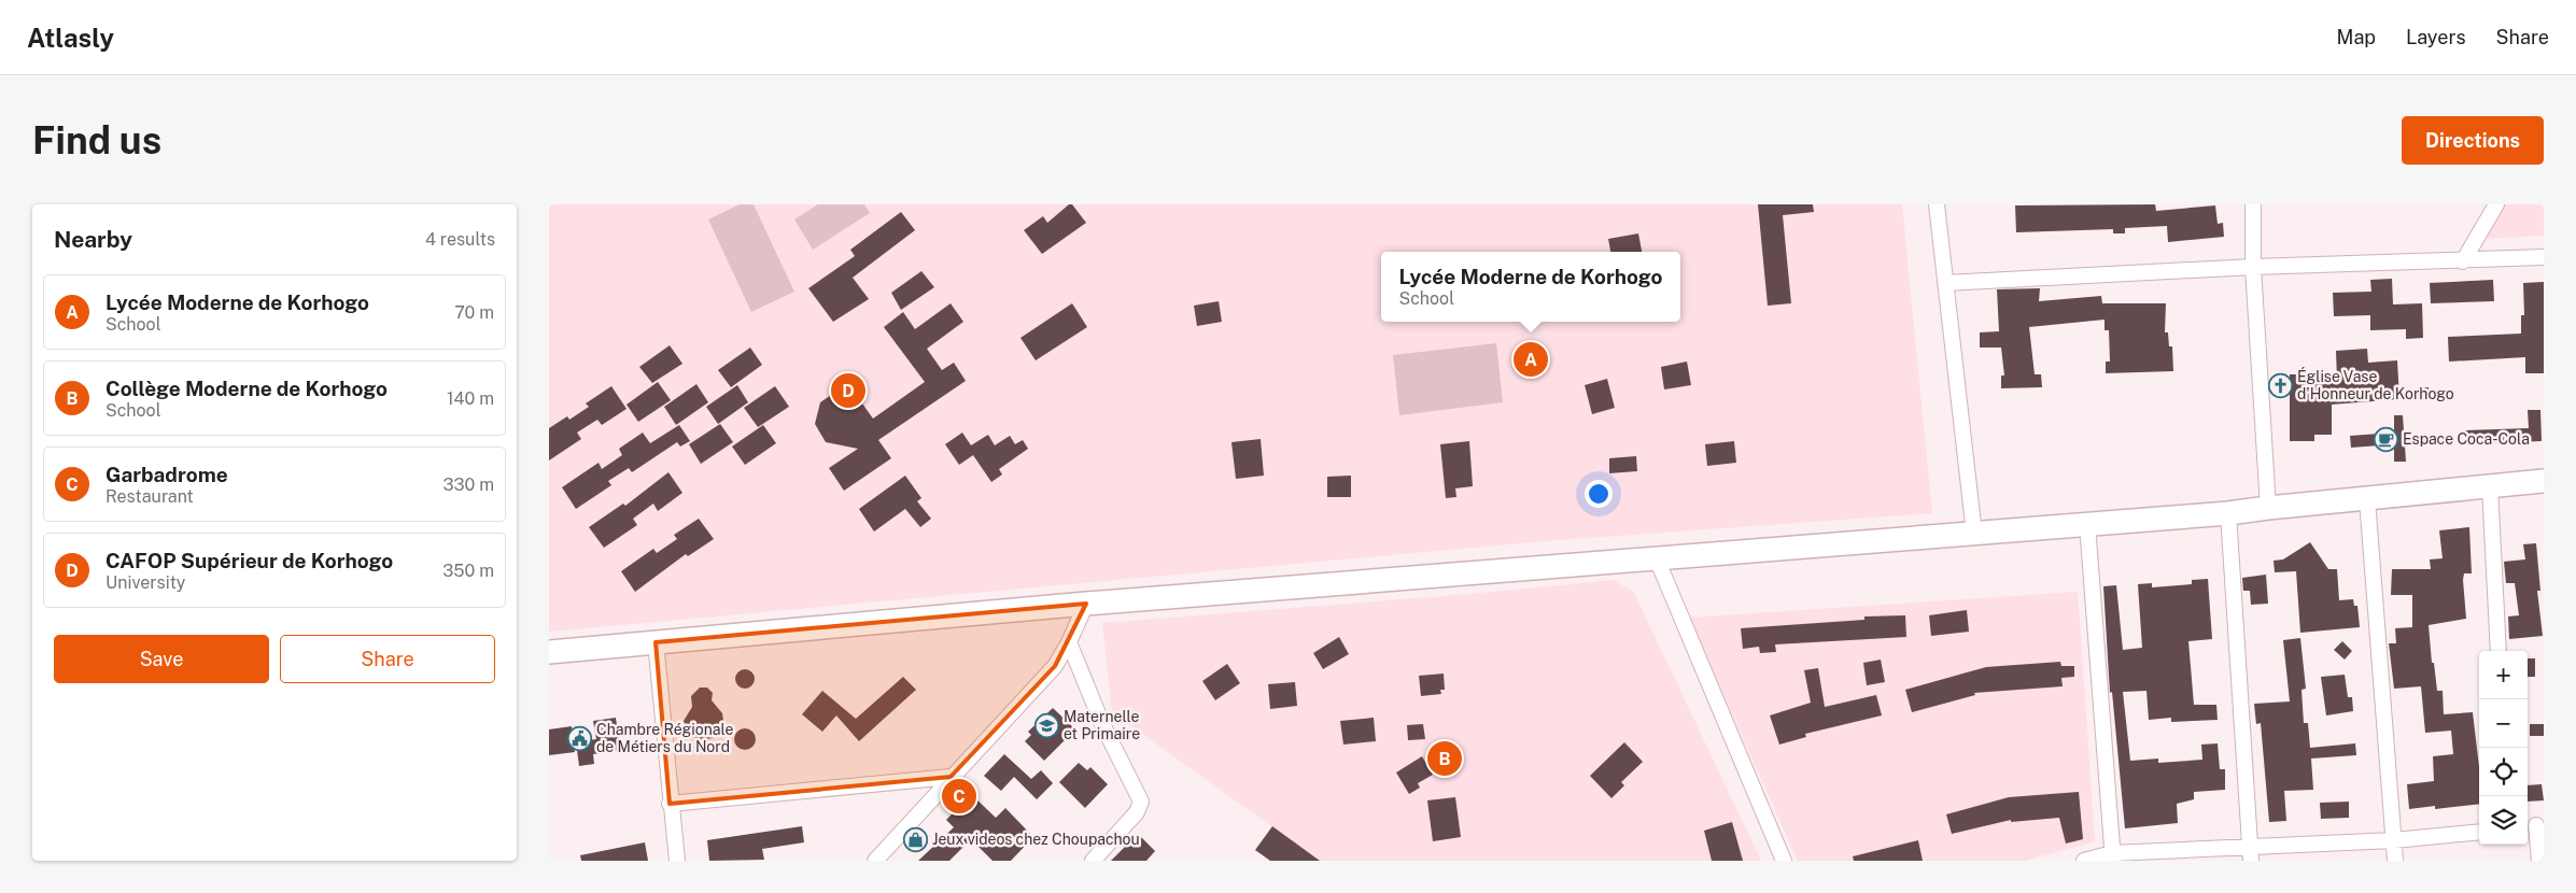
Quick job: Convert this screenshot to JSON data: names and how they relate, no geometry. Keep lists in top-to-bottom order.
{
  "places": {
    "church": ["Église Vase d'Honneur de Korhogo"],
    "cafe": ["Espace Coca-Cola"],
    "school or university": ["Maternelle et Primaire"],
    "public building": ["Chambre Régionale de Métiers du Nord"],
    "shop": ["Jeux videos chez Choupachou"]
  },
  "page": {
    "header": "Atlasly",
    "nav": ["Map", "Layers", "Share"],
    "buttons": [
      "Directions",
      ["Save", "Share"]
    ],
    "title": "Find us",
    "heading": ["Nearby", "4 results"],
    "popup": ["Lycée Moderne de Korhogo", "School"],
    "list": [
      {
        "mark": "A",
        "name": "Lycée Moderne de Korhogo",
        "note": "School",
        "value": "70 m"
      },
      {
        "mark": "B",
        "name": "Collège Moderne de Korhogo",
        "note": "School",
        "value": "140 m"
      },
      {
        "mark": "C",
        "name": "Garbadrome",
        "note": "Restaurant",
        "value": "330 m"
      },
      {
        "mark": "D",
        "name": "CAFOP Supérieur de Korhogo",
        "note": "University",
        "value": "350 m"
      }
    ],
    "pins": [
      "A",
      "D",
      "B",
      "C"
    ],
    "map_buttons": ["+", "−"]
  }
}
